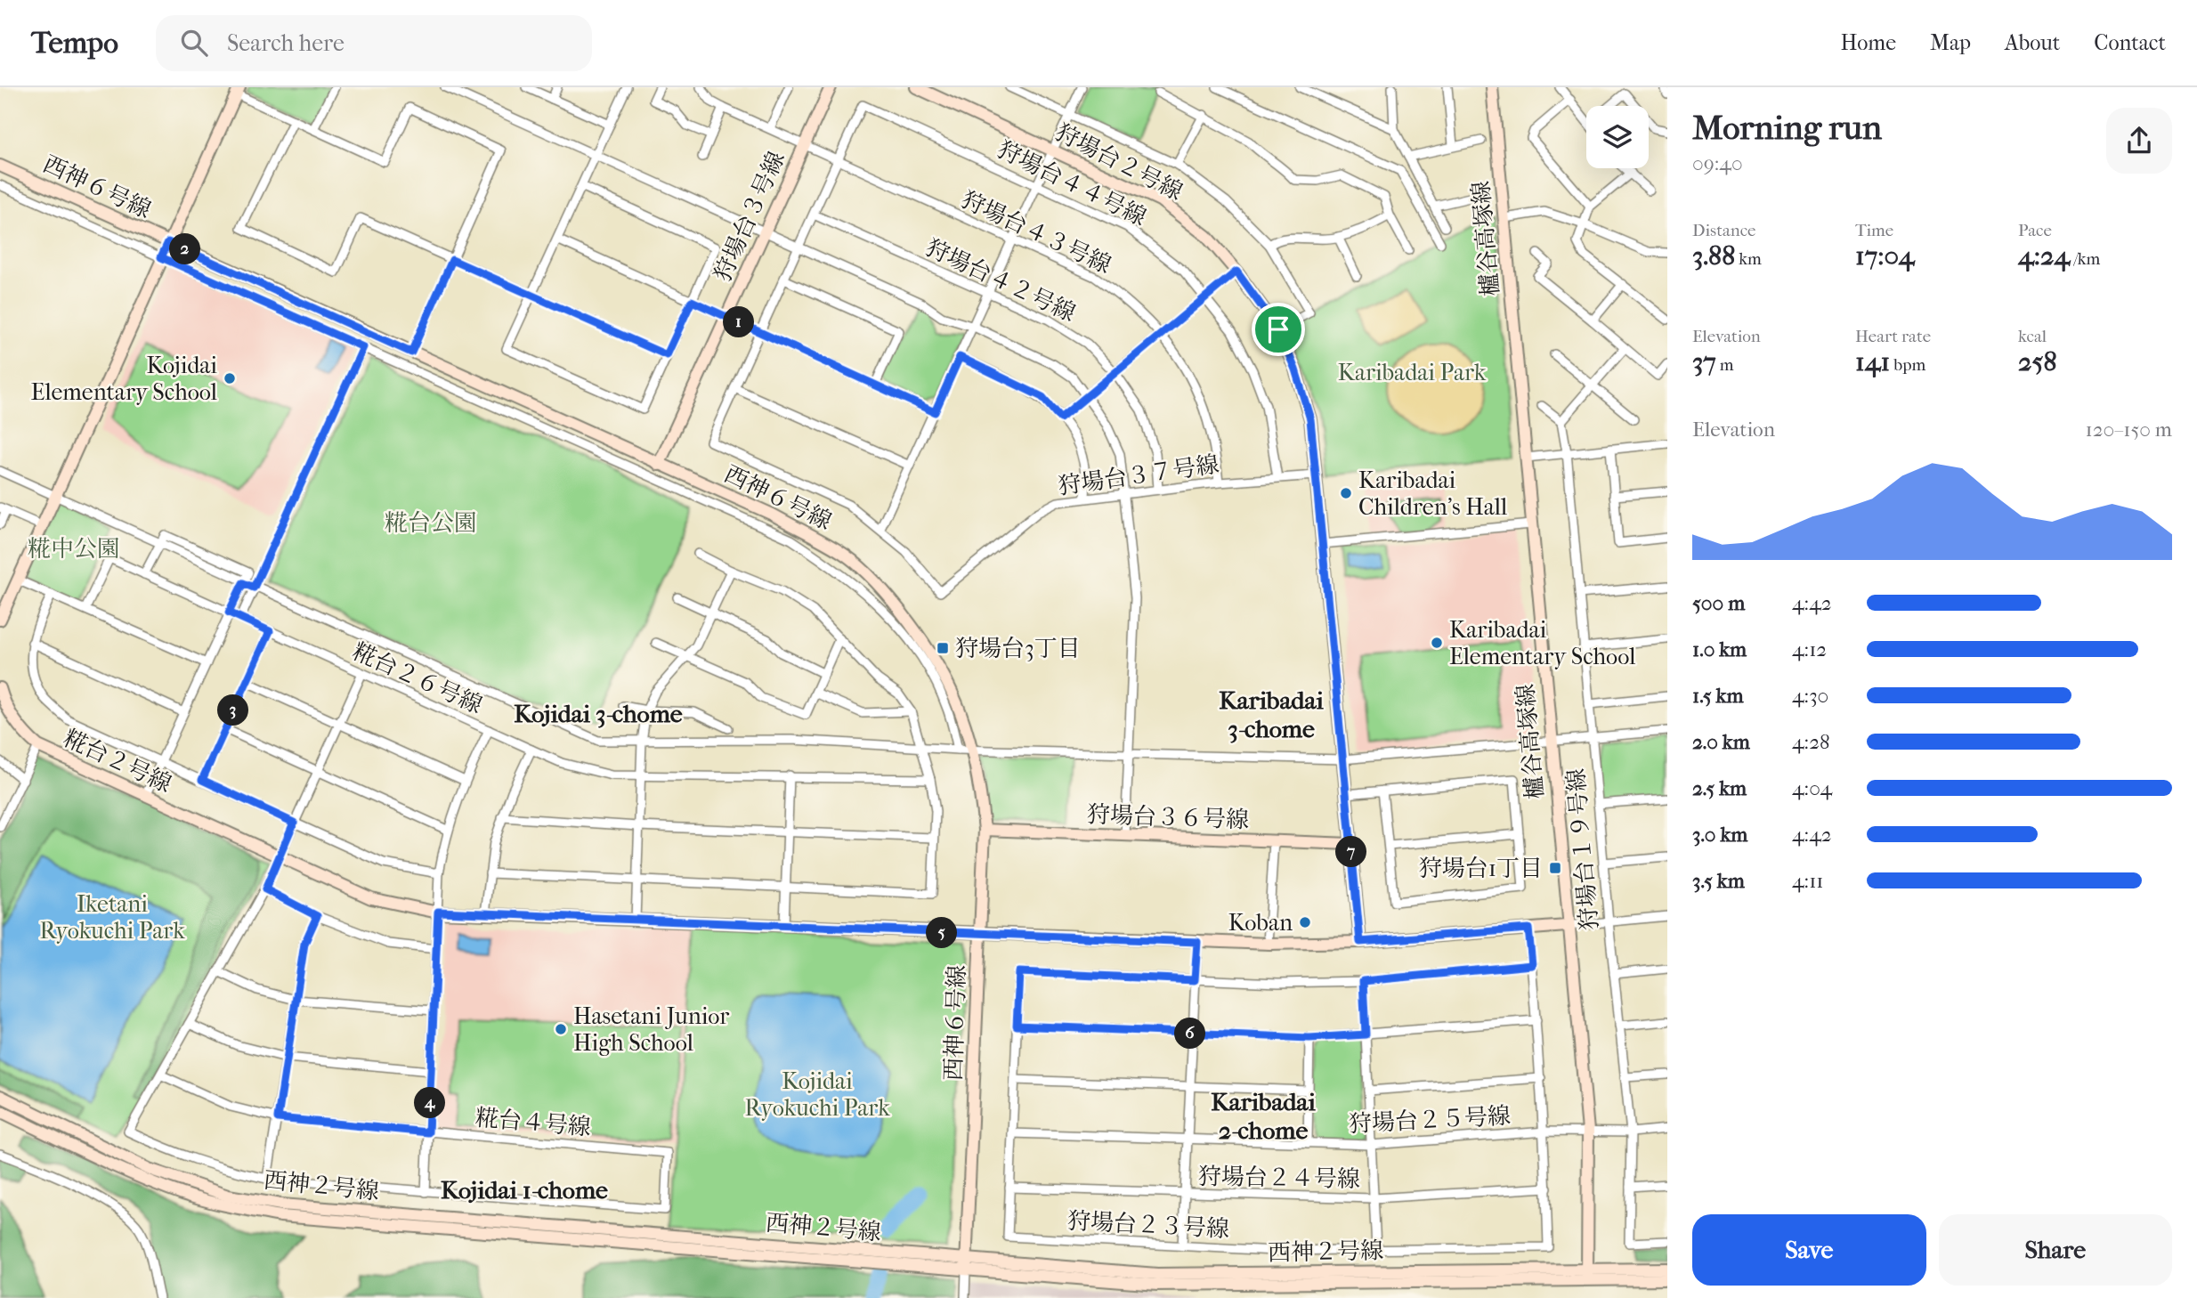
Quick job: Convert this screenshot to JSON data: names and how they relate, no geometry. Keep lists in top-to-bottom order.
{
  "streets": {
    "street": [
      "狩場台２号線",
      "狩場台４４号線",
      "西神６号線",
      "狩場台３号線",
      "狩場台４３号線",
      "櫨谷高塚線",
      "狩場台４２号線",
      "狩場台３７号線",
      "糀台２６号線",
      "糀台２号線",
      "狩場台３６号線",
      "狩場台１９号線",
      "狩場台２５号線",
      "糀台４号線",
      "狩場台２４号線",
      "西神２号線",
      "狩場台２３号線"
    ]
  },
  "crossings": [
    ["狩場台２号線", "狩場台３７号線"],
    ["狩場台２号線", "糀台２号線"],
    ["狩場台２号線", "狩場台３６号線"],
    ["狩場台４４号線", "狩場台４３号線"],
    ["狩場台４４号線", "狩場台３７号線"],
    ["西神６号線", "狩場台３号線"],
    ["西神６号線", "糀台２号線"],
    ["西神６号線", "狩場台３６号線"],
    ["西神６号線", "西神２号線"],
    ["狩場台３号線", "狩場台４３号線"],
    ["狩場台４３号線", "狩場台３７号線"],
    ["櫨谷高塚線", "糀台２号線"],
    ["櫨谷高塚線", "狩場台２５号線"],
    ["櫨谷高塚線", "西神２号線"],
    ["狩場台４２号線", "狩場台３７号線"],
    ["狩場台１９号線", "狩場台２５号線"],
    ["狩場台２４号線", "狩場台２３号線"]
  ],
  "districts": [
    "Karibadai 3-chome",
    "Kojidai 3-chome",
    "Karibadai 2-chome",
    "Kojidai 1-chome"
  ],
  "parks": [
    "Karibadai Park",
    "糀台公園",
    "糀中公園",
    "Iketani Ryokuchi Park",
    "Kojidai Ryokuchi Park"
  ],
  "places": {
    "other": [
      "Kojidai Elementary School",
      "Karibadai Children's Hall",
      "Karibadai Elementary School",
      "Koban",
      "Hasetani Junior High School"
    ],
    "transit": ["狩場台3丁目", "狩場台1丁目"]
  },
  "page": {
    "header": "Tempo",
    "search": "Search here",
    "nav": [
      "Home",
      "Map",
      "About",
      "Contact"
    ],
    "heading": ["Morning run", "09:40"],
    "stats": [
      ["Distance", "3.88 km"],
      ["Time", "17:04"],
      ["Pace", "4:24 /km"],
      ["Elevation", "37 m"],
      ["Heart rate", "141 bpm"],
      ["kcal", "258"]
    ],
    "pins": [
      "2",
      "1",
      "3",
      "7",
      "5",
      "6",
      "4"
    ],
    "chart": ["Elevation", "120–150 m"],
    "list": [
      {
        "name": "500 m",
        "note": "4:42"
      },
      {
        "name": "1.0 km",
        "note": "4:12"
      },
      {
        "name": "1.5 km",
        "note": "4:30"
      },
      {
        "name": "2.0 km",
        "note": "4:28"
      },
      {
        "name": "2.5 km",
        "note": "4:04"
      },
      {
        "name": "3.0 km",
        "note": "4:42"
      },
      {
        "name": "3.5 km",
        "note": "4:11"
      }
    ],
    "buttons": ["Save", "Share"]
  }
}
